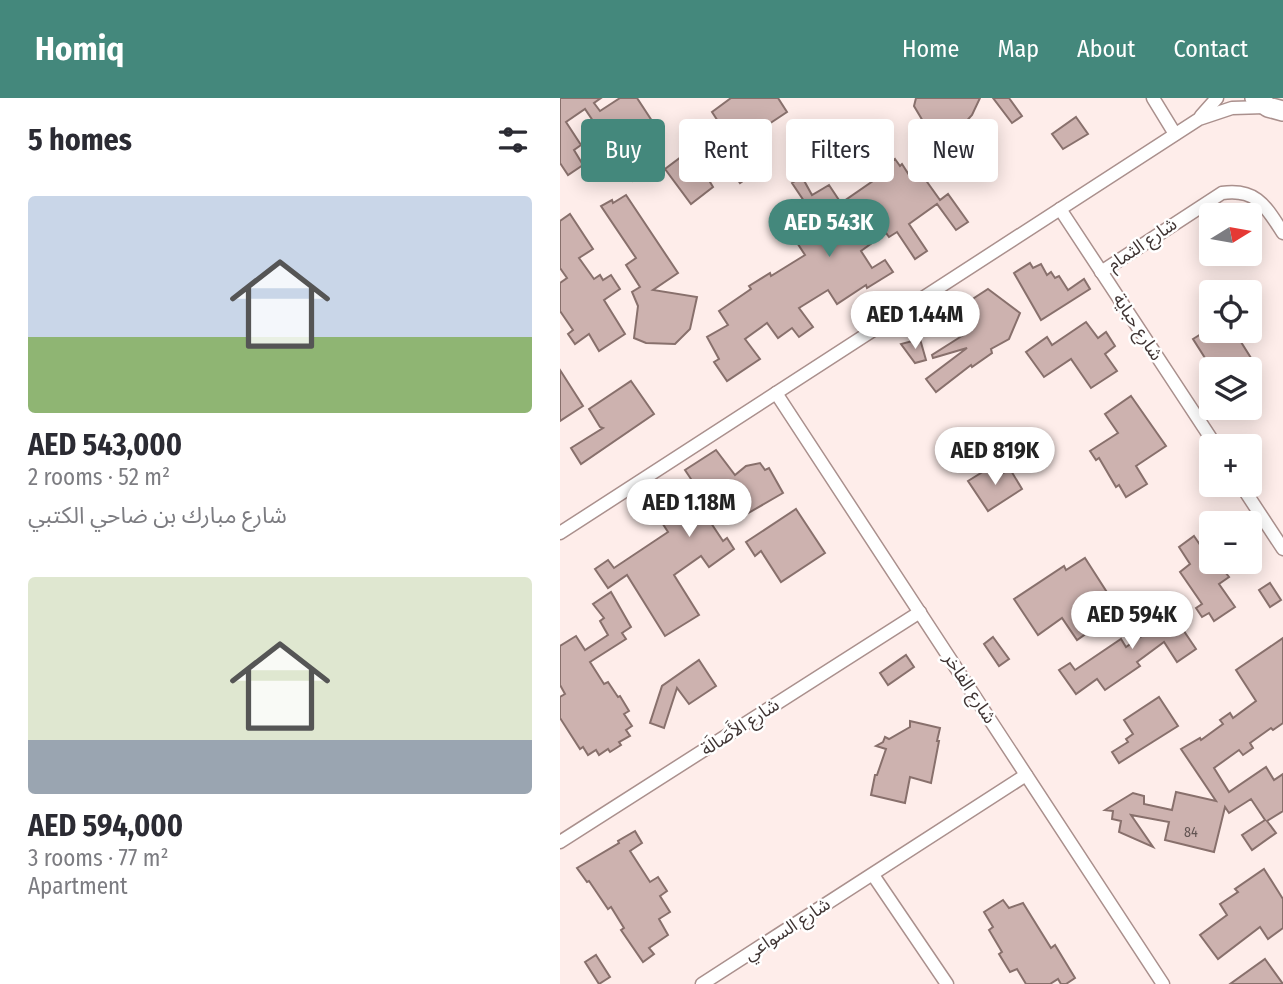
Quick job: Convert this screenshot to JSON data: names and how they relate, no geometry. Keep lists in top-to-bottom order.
{
  "streets": {
    "street": [
      "شارع الثمام",
      "شارع حباية",
      "شارع الفاخر",
      "شارع الأَصَالَة",
      "شارع السواعي"
    ]
  },
  "crossings": [
    ["شارع الثمام", "شارع حباية"],
    ["شارع الفاخر", "شارع الأَصَالَة"],
    ["شارع الفاخر", "شارع السواعي"]
  ],
  "house_numbers": ["84"],
  "north": "right",
  "page": {
    "header": "Homiq",
    "nav": [
      "Home",
      "Map",
      "About",
      "Contact"
    ],
    "heading": "5 homes",
    "chip": [
      "Buy",
      "Rent",
      "Filters",
      "New"
    ],
    "list": [
      {
        "name": "AED 543,000",
        "note": "2 rooms · 52 m² · شارع مبارك بن ضاحي الكتبي"
      },
      {
        "name": "AED 594,000",
        "note": "3 rooms · 77 m² · Apartment"
      }
    ],
    "price": [
      "AED 543K",
      "AED 1.44M",
      "AED 819K",
      "AED 1.18M",
      "AED 594K"
    ],
    "map_buttons": ["+", "−"]
  }
}
